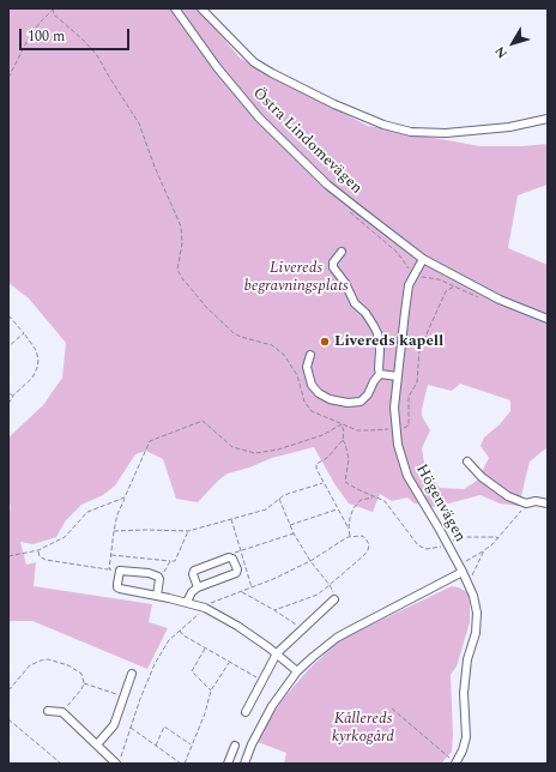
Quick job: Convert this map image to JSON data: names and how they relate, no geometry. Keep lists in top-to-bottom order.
{
  "streets": {
    "street": ["Östra Lindomevägen", "Högenvägen"]
  },
  "crossings": [
    ["Östra Lindomevägen", "Högenvägen"]
  ],
  "parks": ["Livereds begravningsplats", "Kållereds kyrkogård"],
  "places": ["Livereds kapell"],
  "scale_bar": "100 m",
  "north": "bottom left"
}
